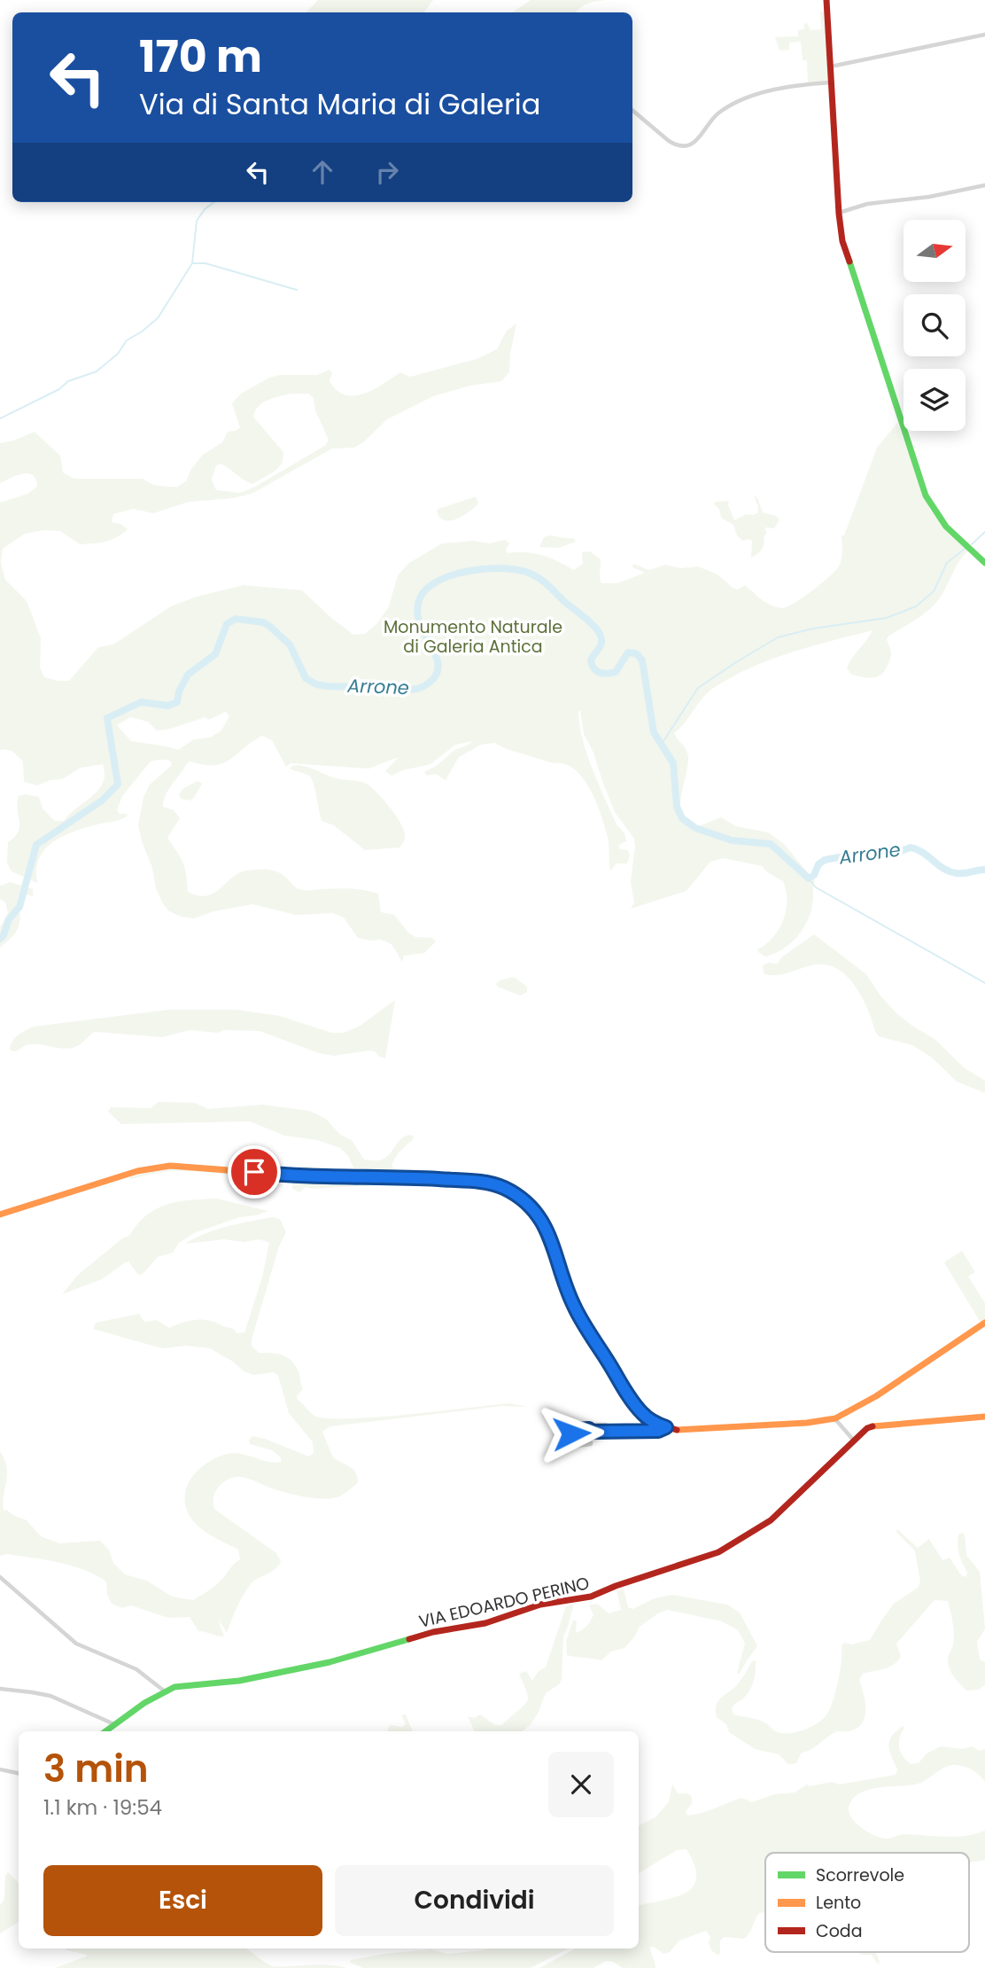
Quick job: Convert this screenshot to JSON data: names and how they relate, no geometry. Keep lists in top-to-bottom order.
{
  "streets": {
    "street": ["VIA EDOARDO PERINO"]
  },
  "water": ["Arrone"],
  "parks": ["Monumento Naturale di Galeria Antica"],
  "legend": ["Scorrevole", "Lento", "Coda"],
  "north": "right",
  "page": {
    "turn": ["170 m", "Via di Santa Maria di Galeria"],
    "heading": ["3 min", "1.1 km · 19:54"],
    "buttons": ["Esci", "Condividi"]
  }
}
